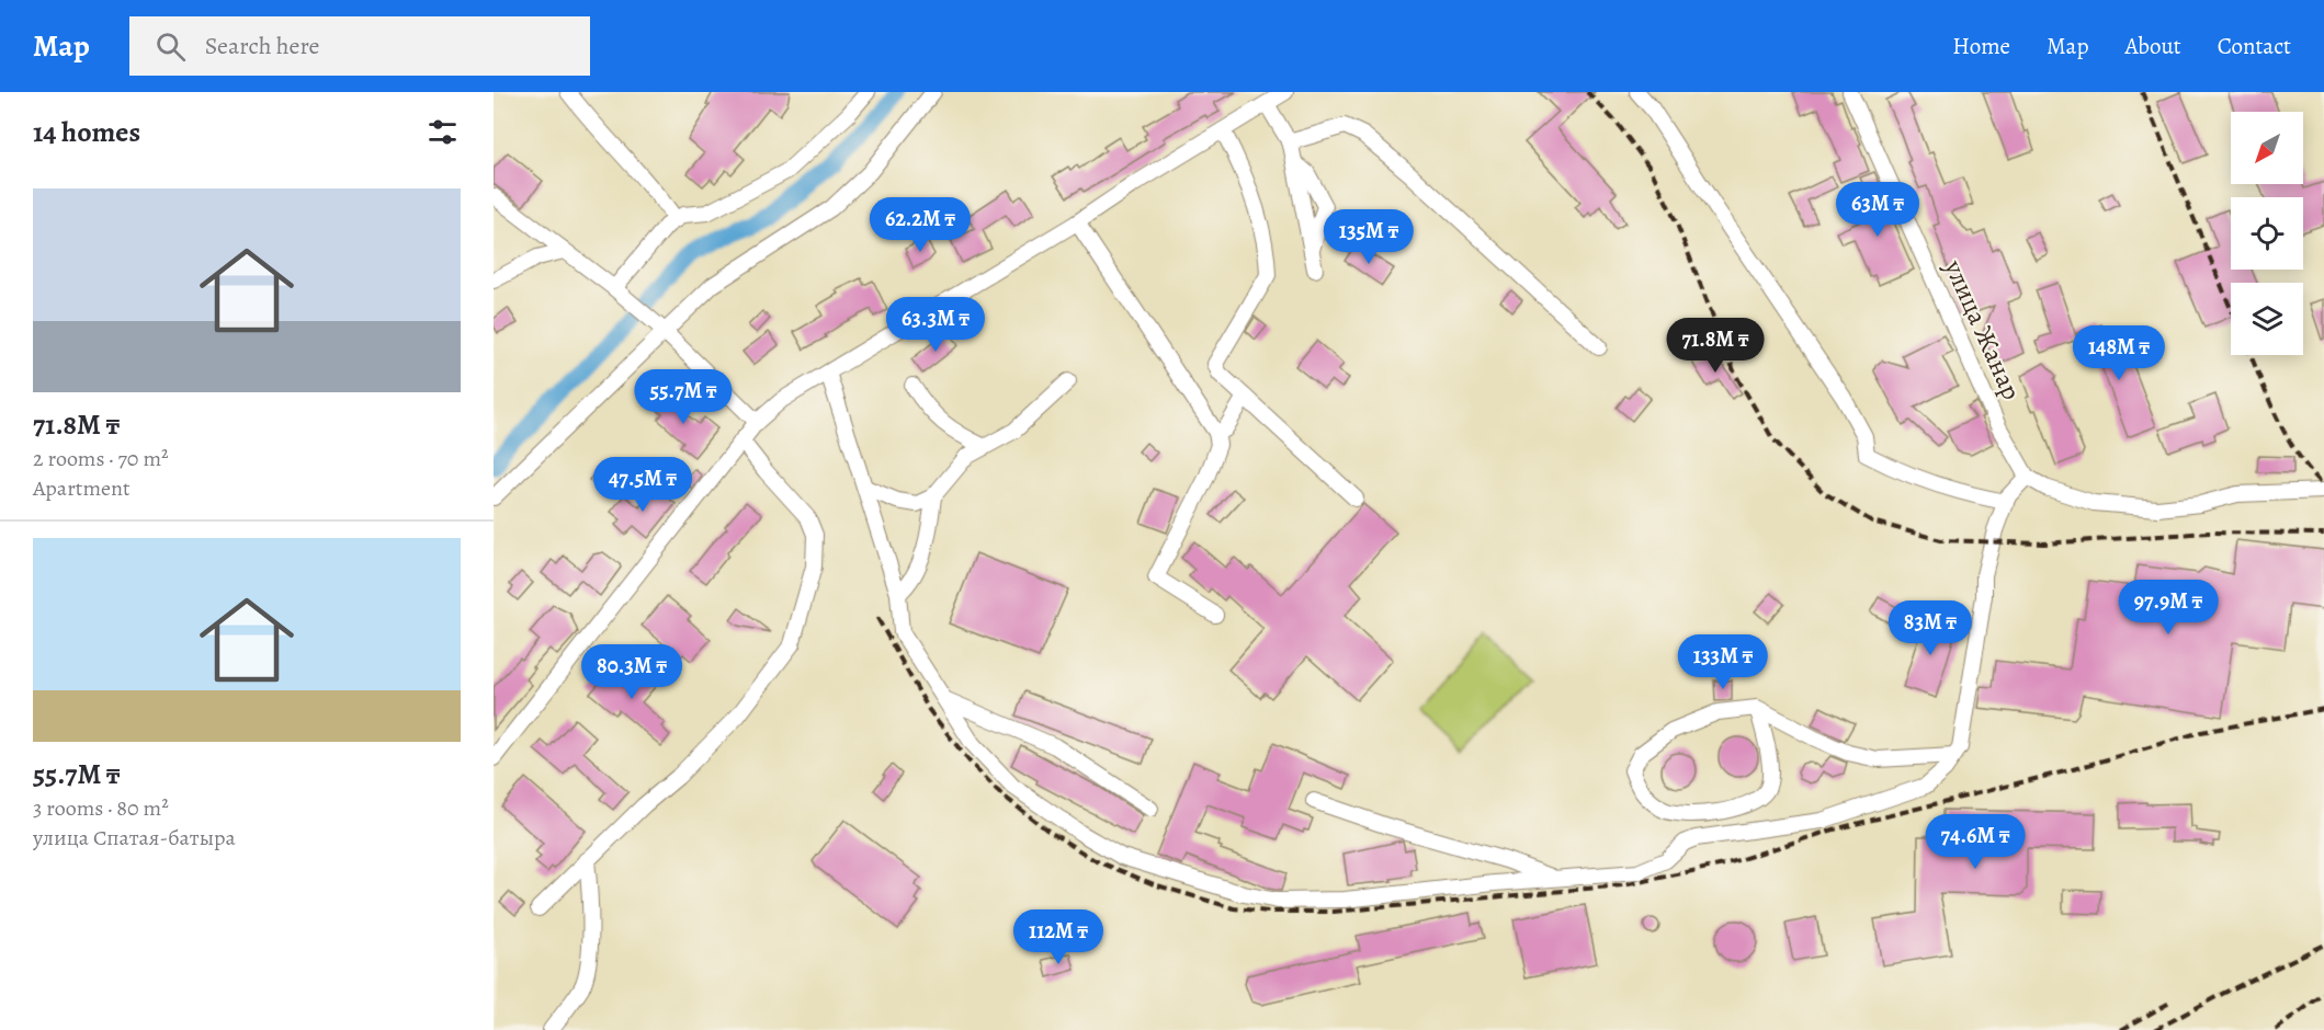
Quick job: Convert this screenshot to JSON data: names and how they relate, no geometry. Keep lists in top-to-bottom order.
{
  "streets": {
    "street": ["улица Жанар"]
  },
  "north": "bottom left",
  "page": {
    "header": "Map",
    "search": "Search here",
    "nav": [
      "Home",
      "Map",
      "About",
      "Contact"
    ],
    "heading": "14 homes",
    "list": [
      {
        "name": "71.8M ₸",
        "note": "2 rooms · 70 m² · Apartment"
      },
      {
        "name": "55.7M ₸",
        "note": "3 rooms · 80 m² · улица Спатая-батыра"
      }
    ],
    "price": [
      "63M ₸",
      "62.2M ₸",
      "135M ₸",
      "63.3M ₸",
      "71.8M ₸",
      "148M ₸",
      "55.7M ₸",
      "47.5M ₸",
      "97.9M ₸",
      "83M ₸",
      "133M ₸",
      "80.3M ₸",
      "74.6M ₸",
      "112M ₸"
    ]
  }
}
